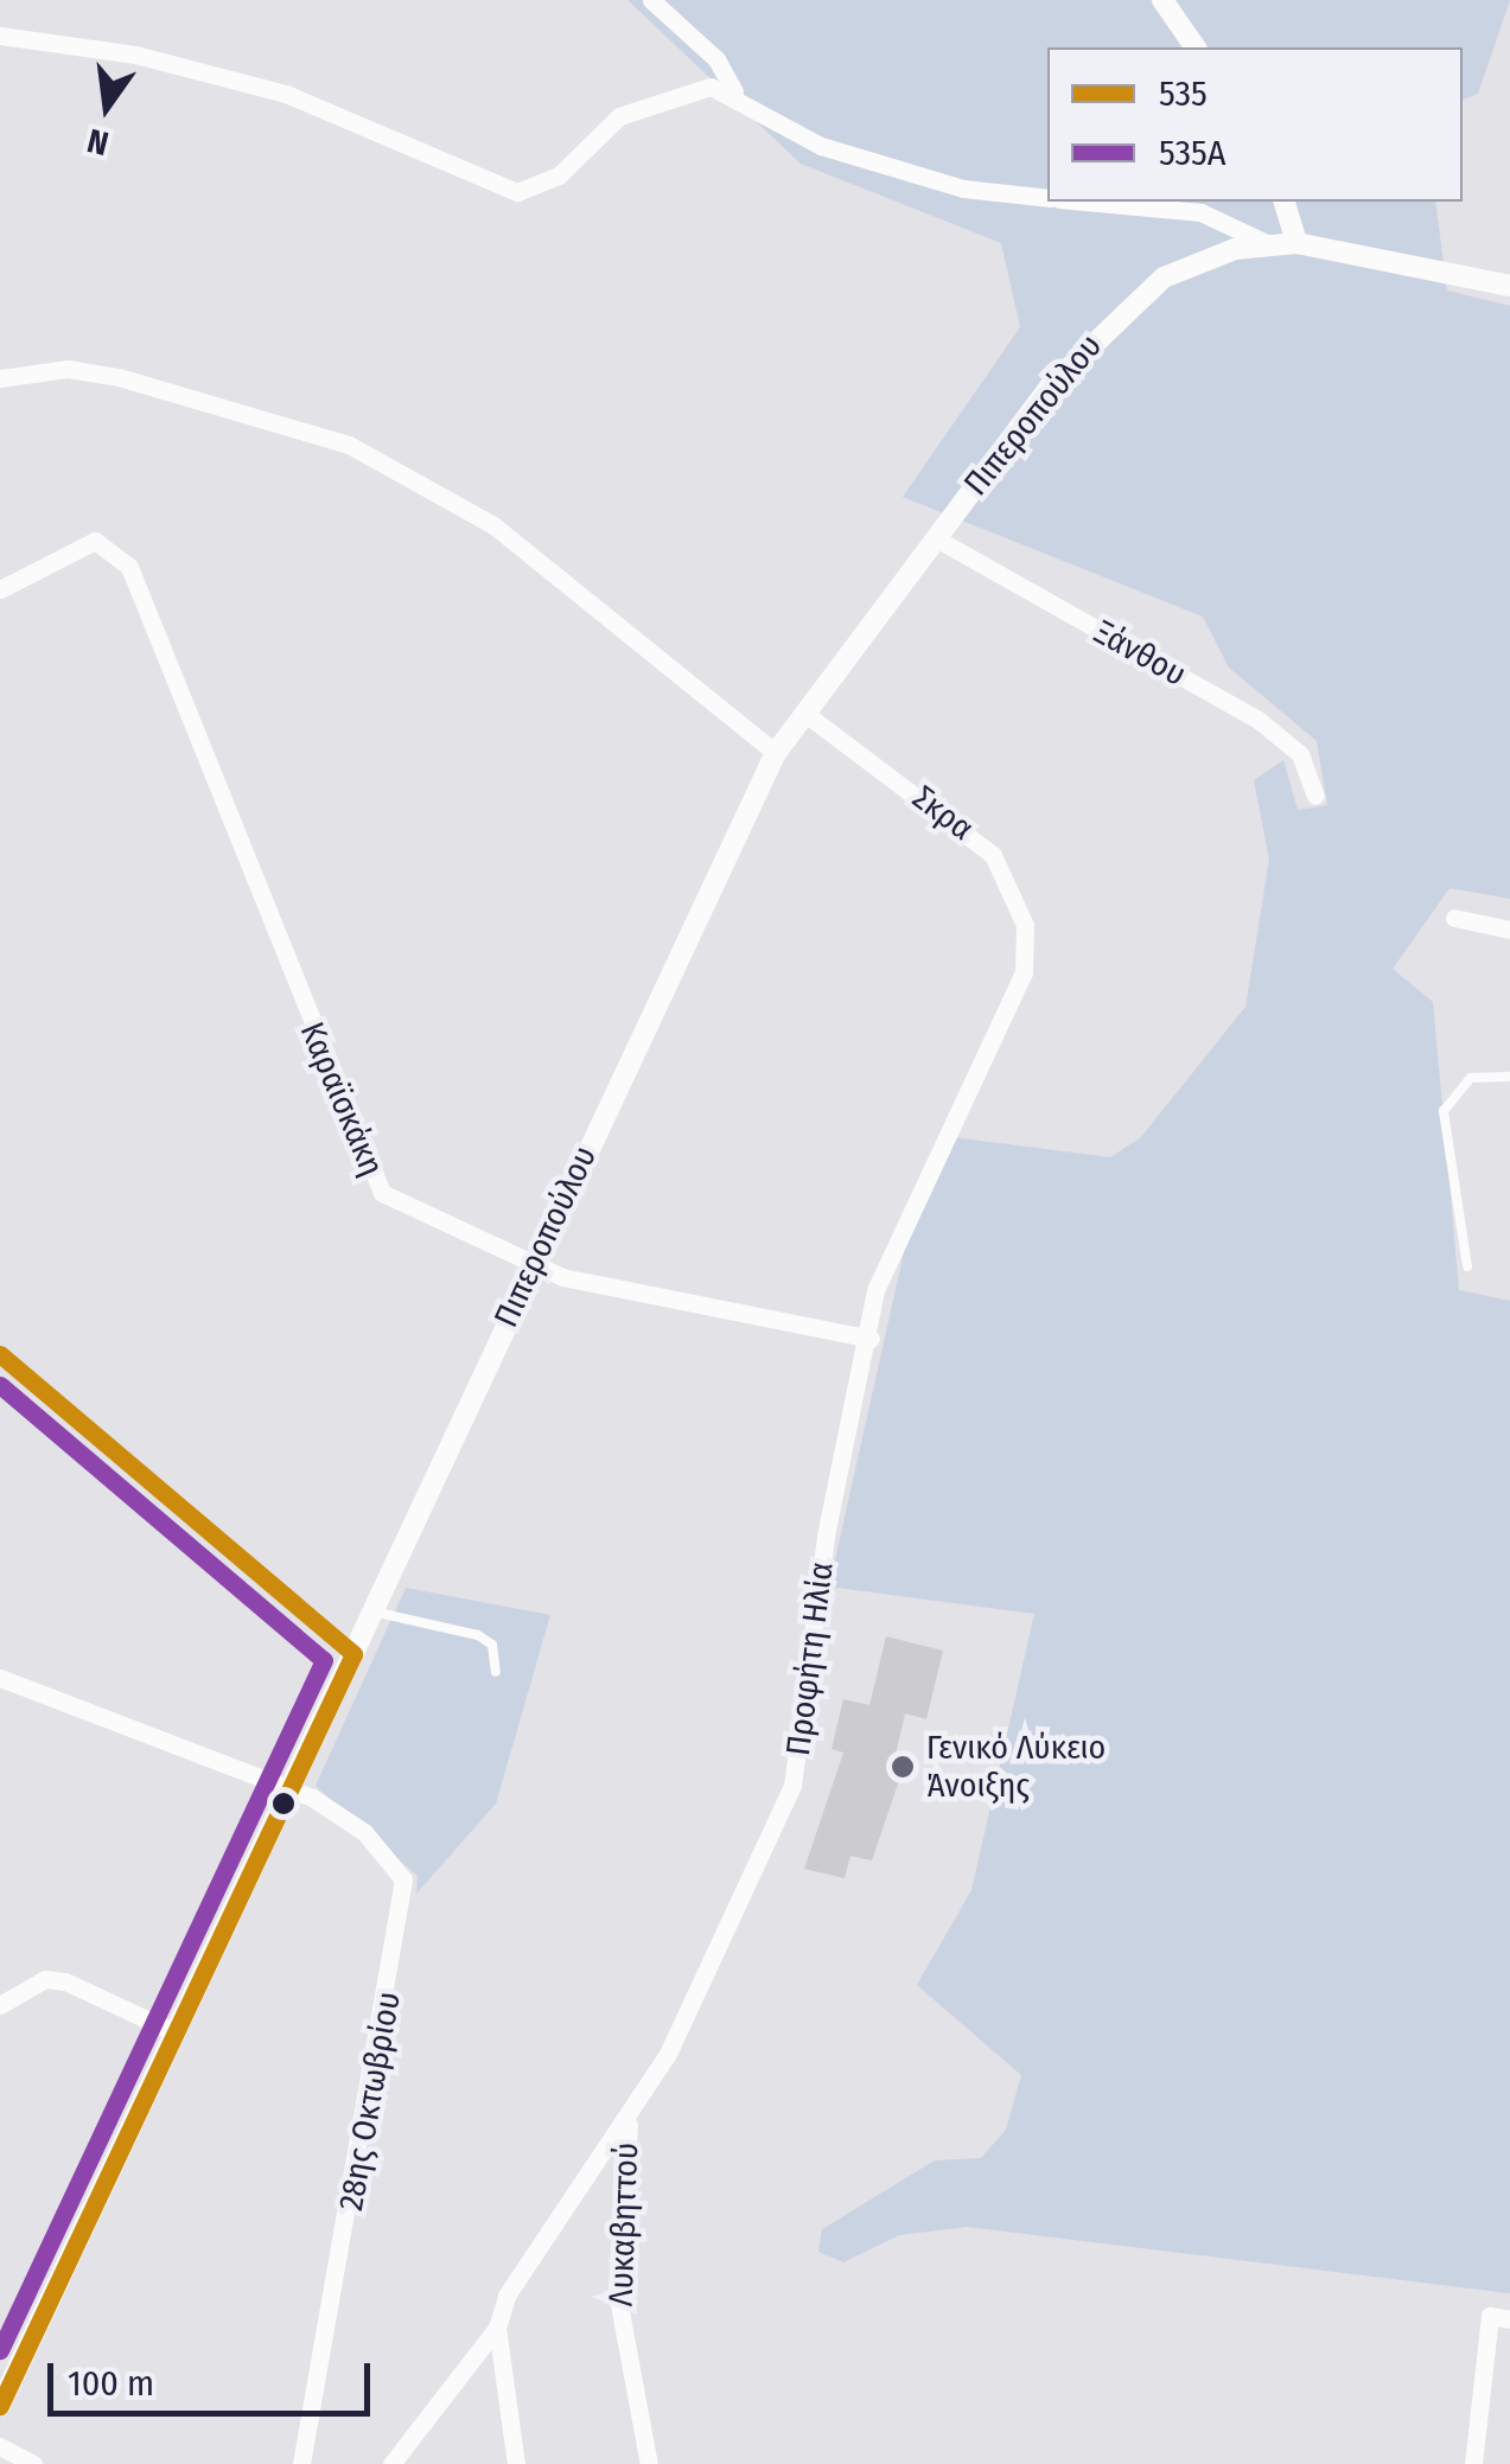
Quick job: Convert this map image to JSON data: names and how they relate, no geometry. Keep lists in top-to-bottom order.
{
  "streets": {
    "street": [
      "Πιπεροπούλου",
      "Ξάνθου",
      "Σκρα",
      "Καραϊσκάκη",
      "Προφήτη Ηλία",
      "28ης Οκτωβρίου",
      "Λυκαβηττού"
    ]
  },
  "crossings": [
    ["Πιπεροπούλου", "Ξάνθου"],
    ["Πιπεροπούλου", "Σκρα"],
    ["Πιπεροπούλου", "Καραϊσκάκη"],
    ["Πιπεροπούλου", "28ης Οκτωβρίου"],
    ["Σκρα", "Προφήτη Ηλία"],
    ["Καραϊσκάκη", "Προφήτη Ηλία"],
    ["Προφήτη Ηλία", "Λυκαβηττού"]
  ],
  "places": ["Γενικό Λύκειο Άνοιξης"],
  "lines": ["transit line 535", "transit line 535A"],
  "legend": ["535", "535A"],
  "scale_bar": "100 m",
  "north": "bottom"
}
